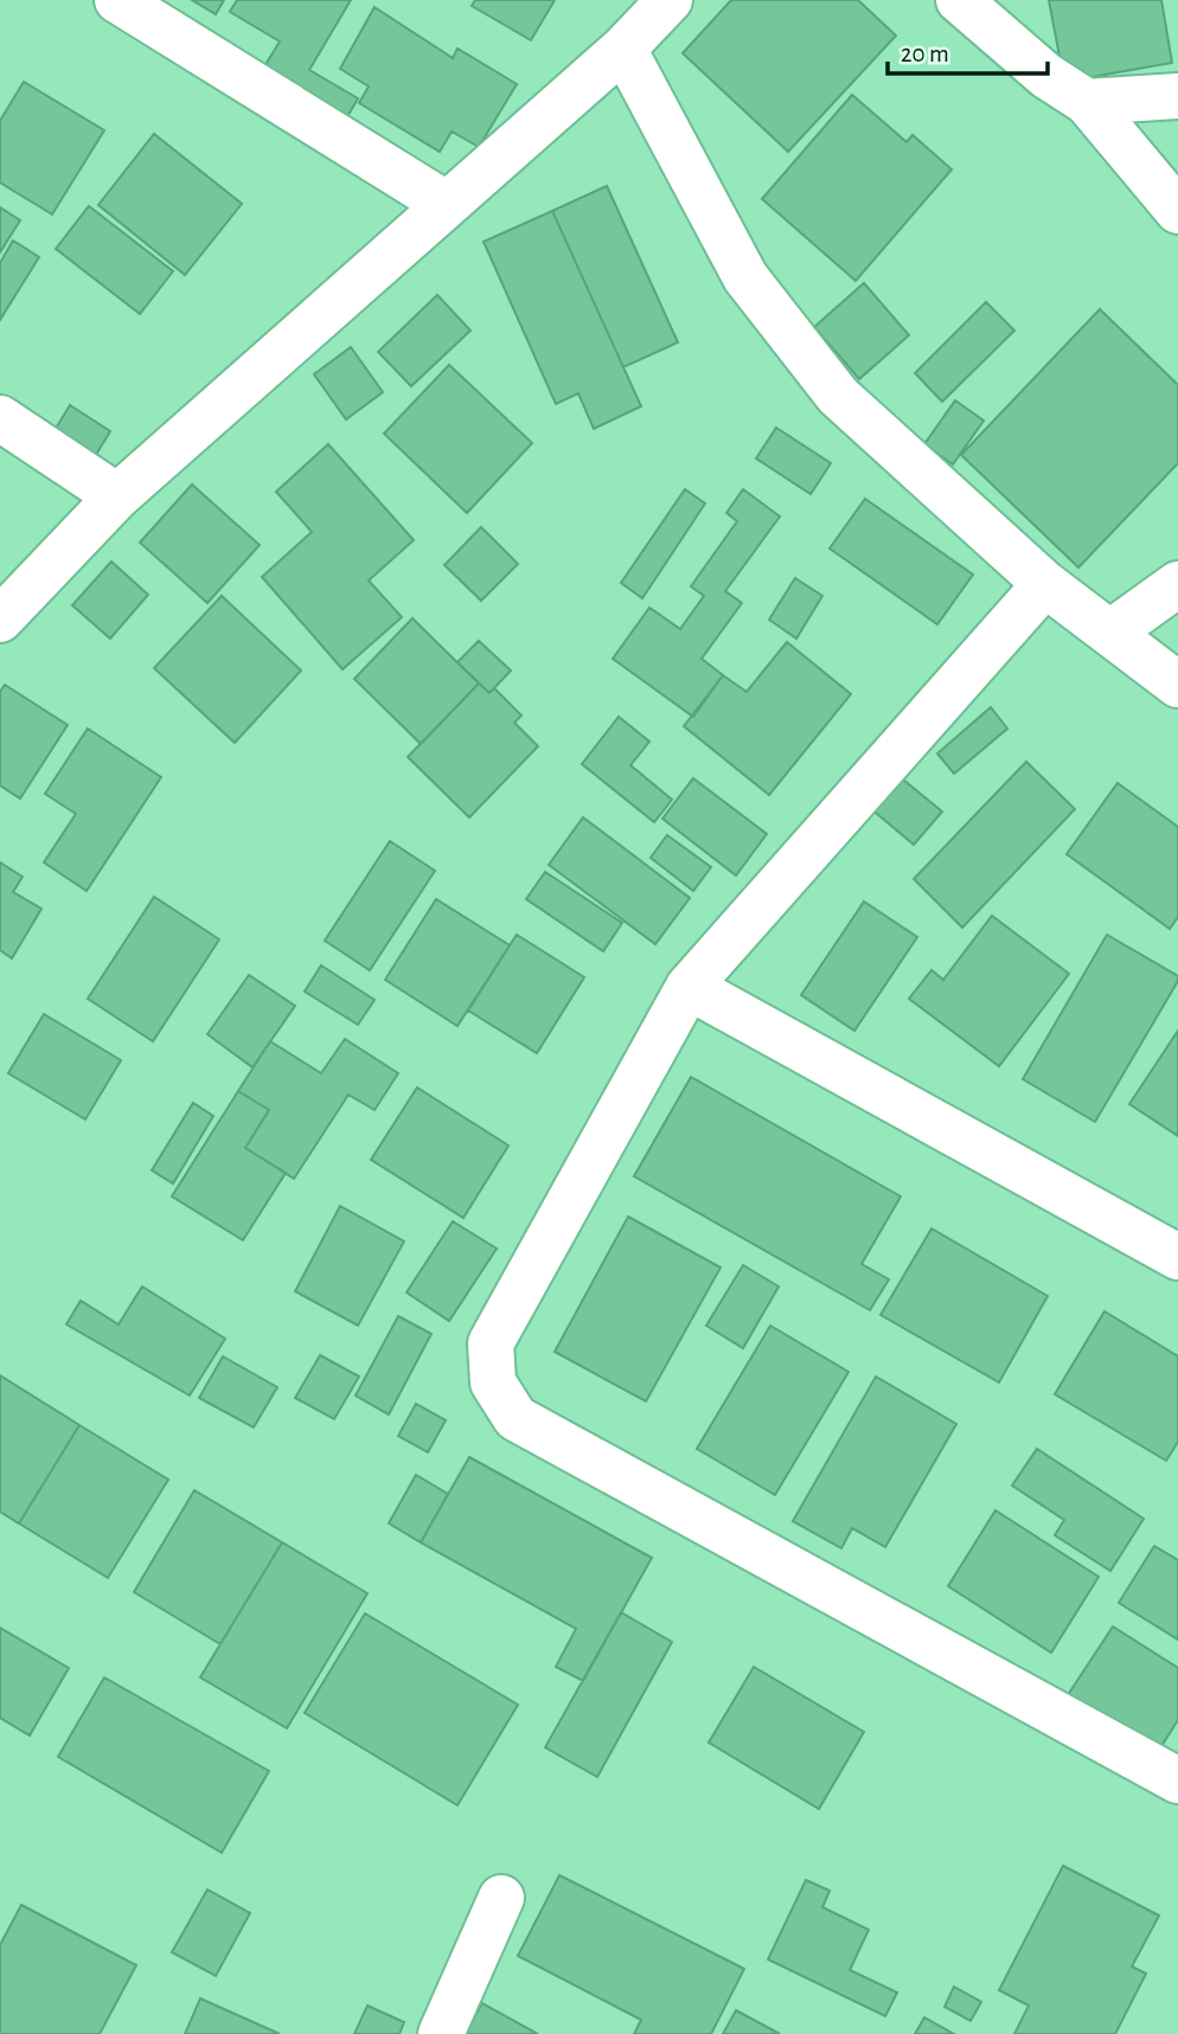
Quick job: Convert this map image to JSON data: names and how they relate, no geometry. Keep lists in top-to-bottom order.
{
  "scale_bar": "20 m"
}
